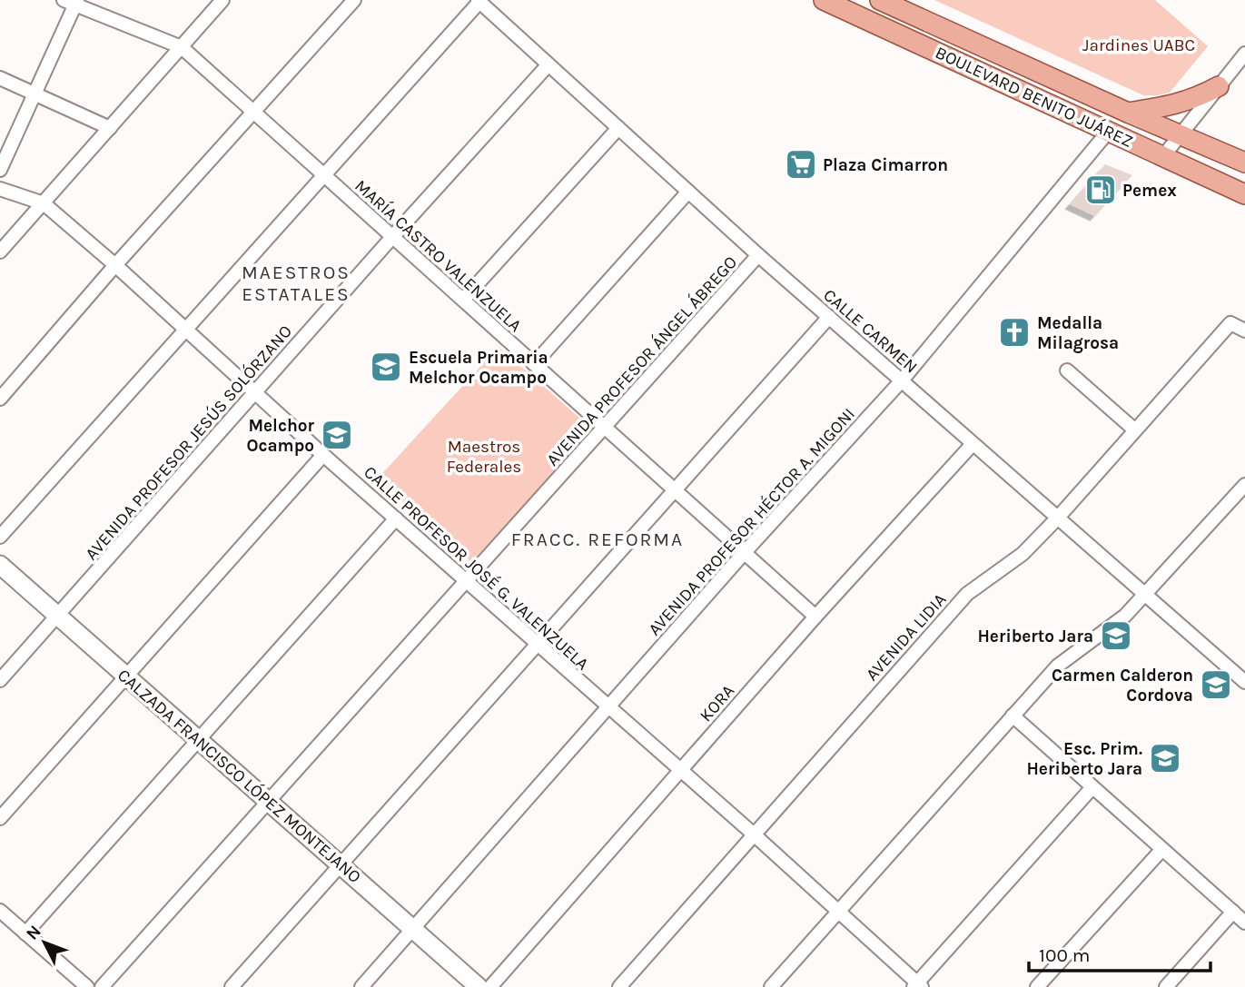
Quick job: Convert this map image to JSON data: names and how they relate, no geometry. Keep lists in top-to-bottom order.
{
  "streets": {
    "main road": ["BOULEVARD BENITO JUÁREZ", "CALZADA FRANCISCO LÓPEZ MONTEJANO"],
    "street": [
      "MARÍA CASTRO VALENZUELA",
      "CALLE CARMEN",
      "AVENIDA PROFESOR ÁNGEL ÁBREGO",
      "AVENIDA PROFESOR JESÚS SOLÓRZANO",
      "AVENIDA PROFESOR HÉCTOR A. MIGONI",
      "CALLE PROFESOR JOSÉ G. VALENZUELA",
      "AVENIDA LIDIA",
      "KORA"
    ]
  },
  "crossings": [
    ["BOULEVARD BENITO JUÁREZ", "AVENIDA PROFESOR HÉCTOR A. MIGONI"],
    ["MARÍA CASTRO VALENZUELA", "AVENIDA PROFESOR ÁNGEL ÁBREGO"],
    ["MARÍA CASTRO VALENZUELA", "AVENIDA PROFESOR JESÚS SOLÓRZANO"],
    ["MARÍA CASTRO VALENZUELA", "AVENIDA PROFESOR HÉCTOR A. MIGONI"],
    ["MARÍA CASTRO VALENZUELA", "KORA"],
    ["CALLE CARMEN", "AVENIDA PROFESOR ÁNGEL ÁBREGO"],
    ["CALLE CARMEN", "AVENIDA PROFESOR JESÚS SOLÓRZANO"],
    ["CALLE CARMEN", "AVENIDA PROFESOR HÉCTOR A. MIGONI"],
    ["CALLE CARMEN", "AVENIDA LIDIA"],
    ["CALLE CARMEN", "KORA"],
    ["AVENIDA PROFESOR ÁNGEL ÁBREGO", "CALLE PROFESOR JOSÉ G. VALENZUELA"],
    ["AVENIDA PROFESOR ÁNGEL ÁBREGO", "CALZADA FRANCISCO LÓPEZ MONTEJANO"],
    ["AVENIDA PROFESOR JESÚS SOLÓRZANO", "CALLE PROFESOR JOSÉ G. VALENZUELA"],
    ["AVENIDA PROFESOR JESÚS SOLÓRZANO", "CALZADA FRANCISCO LÓPEZ MONTEJANO"],
    ["AVENIDA PROFESOR HÉCTOR A. MIGONI", "CALLE PROFESOR JOSÉ G. VALENZUELA"],
    ["AVENIDA PROFESOR HÉCTOR A. MIGONI", "CALZADA FRANCISCO LÓPEZ MONTEJANO"],
    ["CALLE PROFESOR JOSÉ G. VALENZUELA", "AVENIDA LIDIA"],
    ["CALLE PROFESOR JOSÉ G. VALENZUELA", "KORA"]
  ],
  "districts": ["MAESTROS ESTATALES", "FRACC. REFORMA"],
  "parks": ["Jardines UABC", "Maestros Federales"],
  "places": {
    "supermarket": ["Plaza Cimarron"],
    "fuel station": ["Pemex"],
    "church": ["Medalla Milagrosa"],
    "school or university": [
      "Escuela Primaria Melchor Ocampo",
      "Melchor Ocampo",
      "Heriberto Jara",
      "Carmen Calderon Cordova",
      "Esc. Prim. Heriberto Jara"
    ]
  },
  "scale_bar": "100 m",
  "north": "top left"
}
